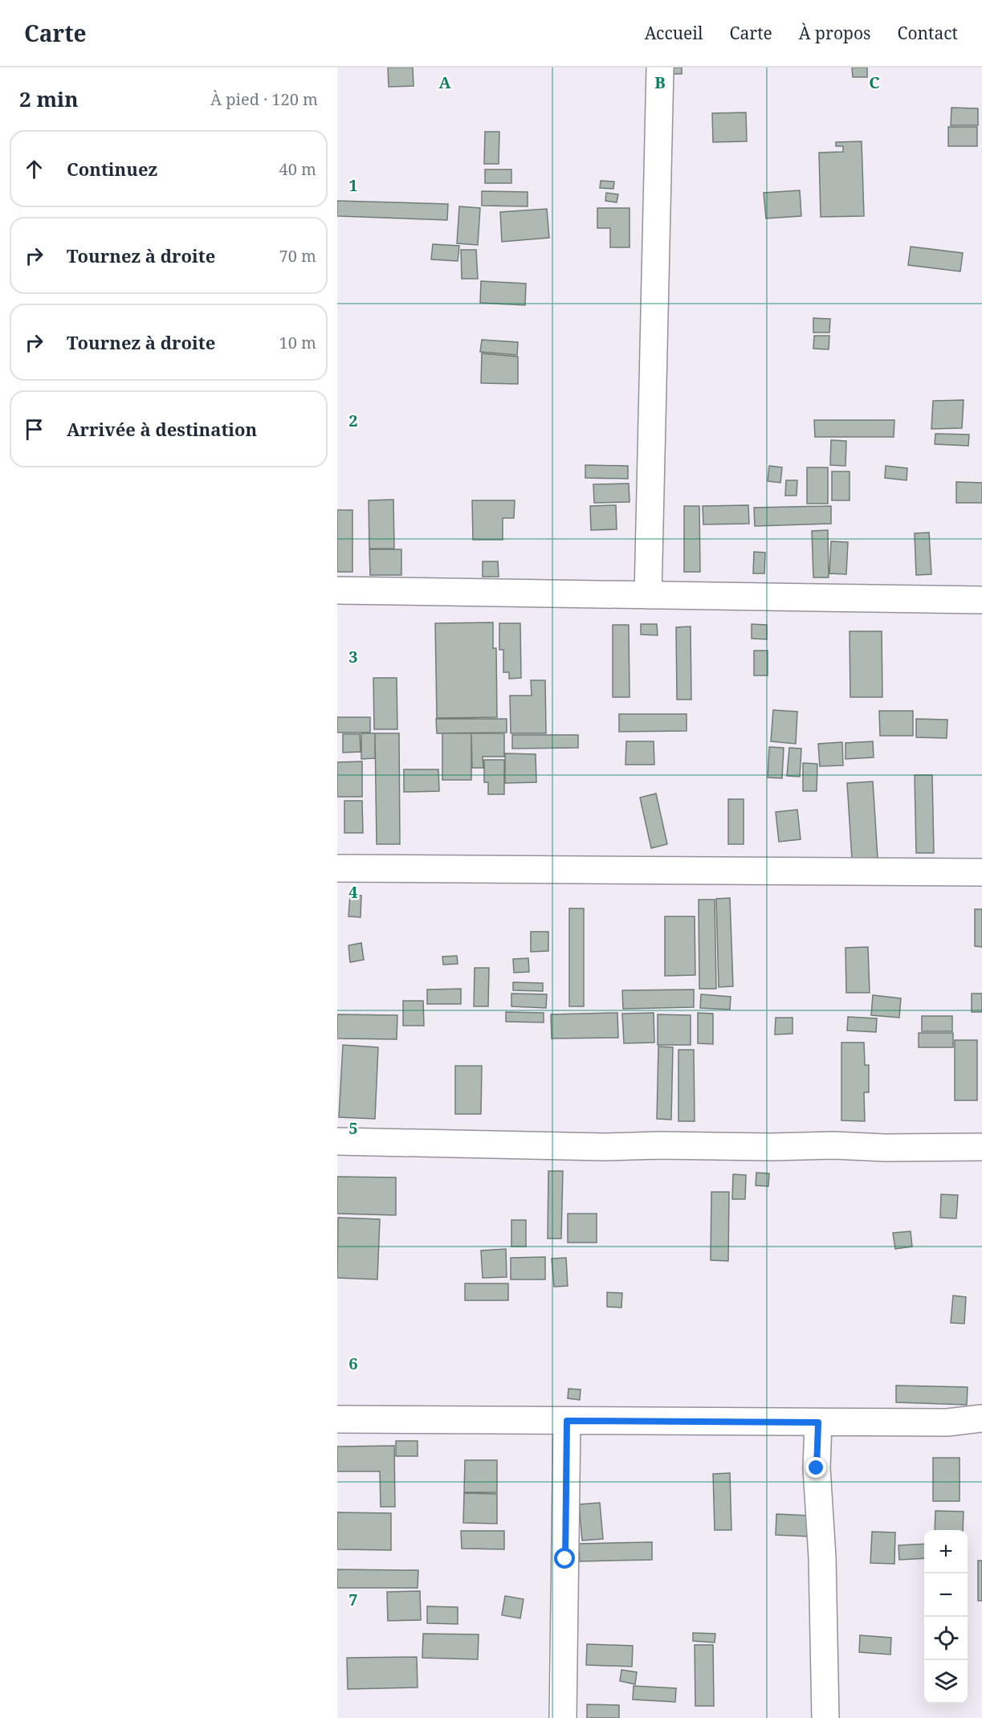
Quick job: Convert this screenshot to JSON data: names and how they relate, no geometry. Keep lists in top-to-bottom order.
{
  "page": {
    "header": "Carte",
    "nav": [
      "Accueil",
      "Carte",
      "À propos",
      "Contact"
    ],
    "heading": ["2 min", "À pied · 120 m"],
    "list": [
      ["Continuez", "40 m"],
      ["Tournez à droite", "70 m"],
      ["Tournez à droite", "10 m"],
      "Arrivée à destination"
    ],
    "map_buttons": ["+", "−"]
  },
  "grid": {
    "columns": ["A", "B", "C"],
    "rows": [
      "1",
      "2",
      "3",
      "4",
      "5",
      "6",
      "7"
    ]
  }
}
